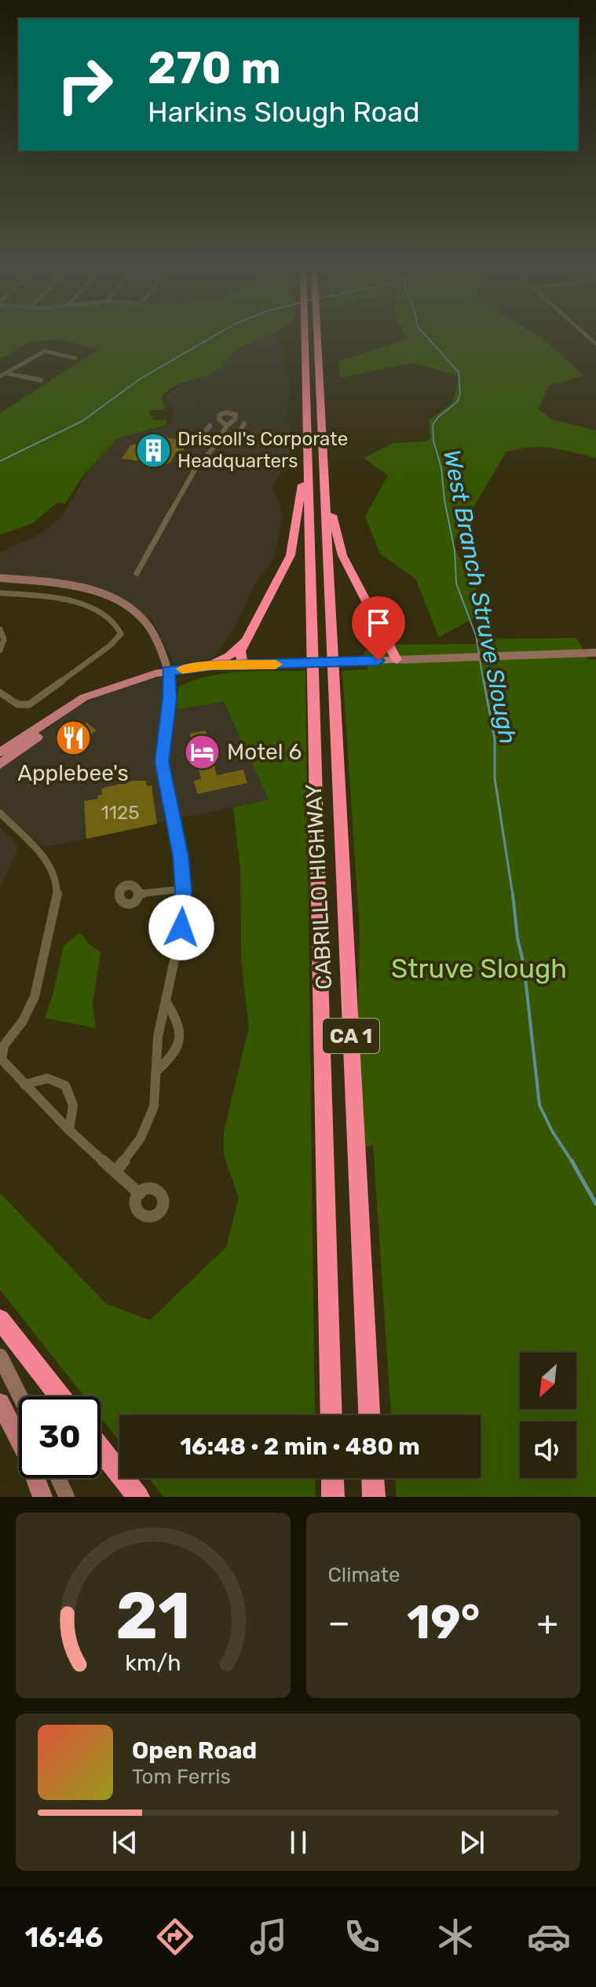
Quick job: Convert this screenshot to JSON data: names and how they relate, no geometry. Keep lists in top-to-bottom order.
{
  "streets": {
    "highway": ["CABRILLO HIGHWAY", "CA 1"]
  },
  "water": ["West Branch Struve Slough"],
  "parks": ["Struve Slough"],
  "places": {
    "building": ["Driscoll's Corporate Headquarters"],
    "restaurant": ["Applebee's"],
    "hotel": ["Motel 6"]
  },
  "house_numbers": ["1125"],
  "north": "bottom left",
  "page": {
    "turn": ["270 m", "Harkins Slough Road"],
    "limit": "30",
    "trip": "16:48 · 2 min · 480 m",
    "tile": "Climate",
    "heat": ["−", "19°", "+"],
    "song": ["Open Road", "Tom Ferris"],
    "tabs": "16:46",
    "gauge": ["21", "km/h"]
  }
}
